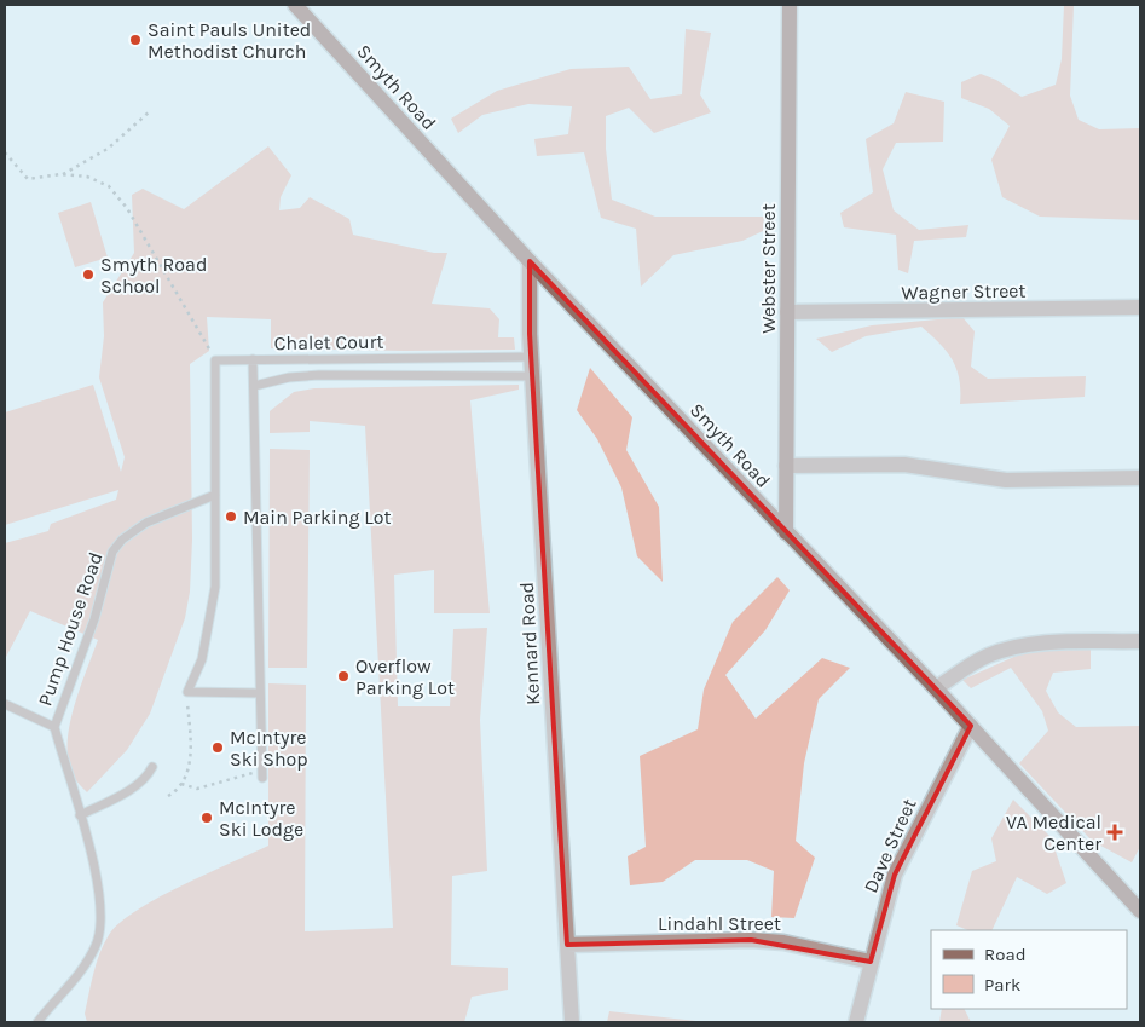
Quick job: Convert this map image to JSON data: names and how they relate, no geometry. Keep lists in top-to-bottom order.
{
  "streets": {
    "street": [
      "Smyth Road",
      "Webster Street",
      "Wagner Street",
      "Kennard Road",
      "Dave Street",
      "Lindahl Street"
    ],
    "lane": ["Chalet Court", "Pump House Road"]
  },
  "crossings": [
    ["Smyth Road", "Webster Street"],
    ["Smyth Road", "Kennard Road"],
    ["Smyth Road", "Dave Street"],
    ["Webster Street", "Wagner Street"],
    ["Chalet Court", "Kennard Road"],
    ["Kennard Road", "Lindahl Street"],
    ["Dave Street", "Lindahl Street"]
  ],
  "places": {
    "other": [
      "Saint Pauls United Methodist Church",
      "Smyth Road School",
      "Main Parking Lot",
      "Overflow Parking Lot",
      "McIntyre Ski Shop",
      "McIntyre Ski Lodge"
    ],
    "health": ["VA Medical Center"]
  },
  "legend": ["Road", "Park"]
}
